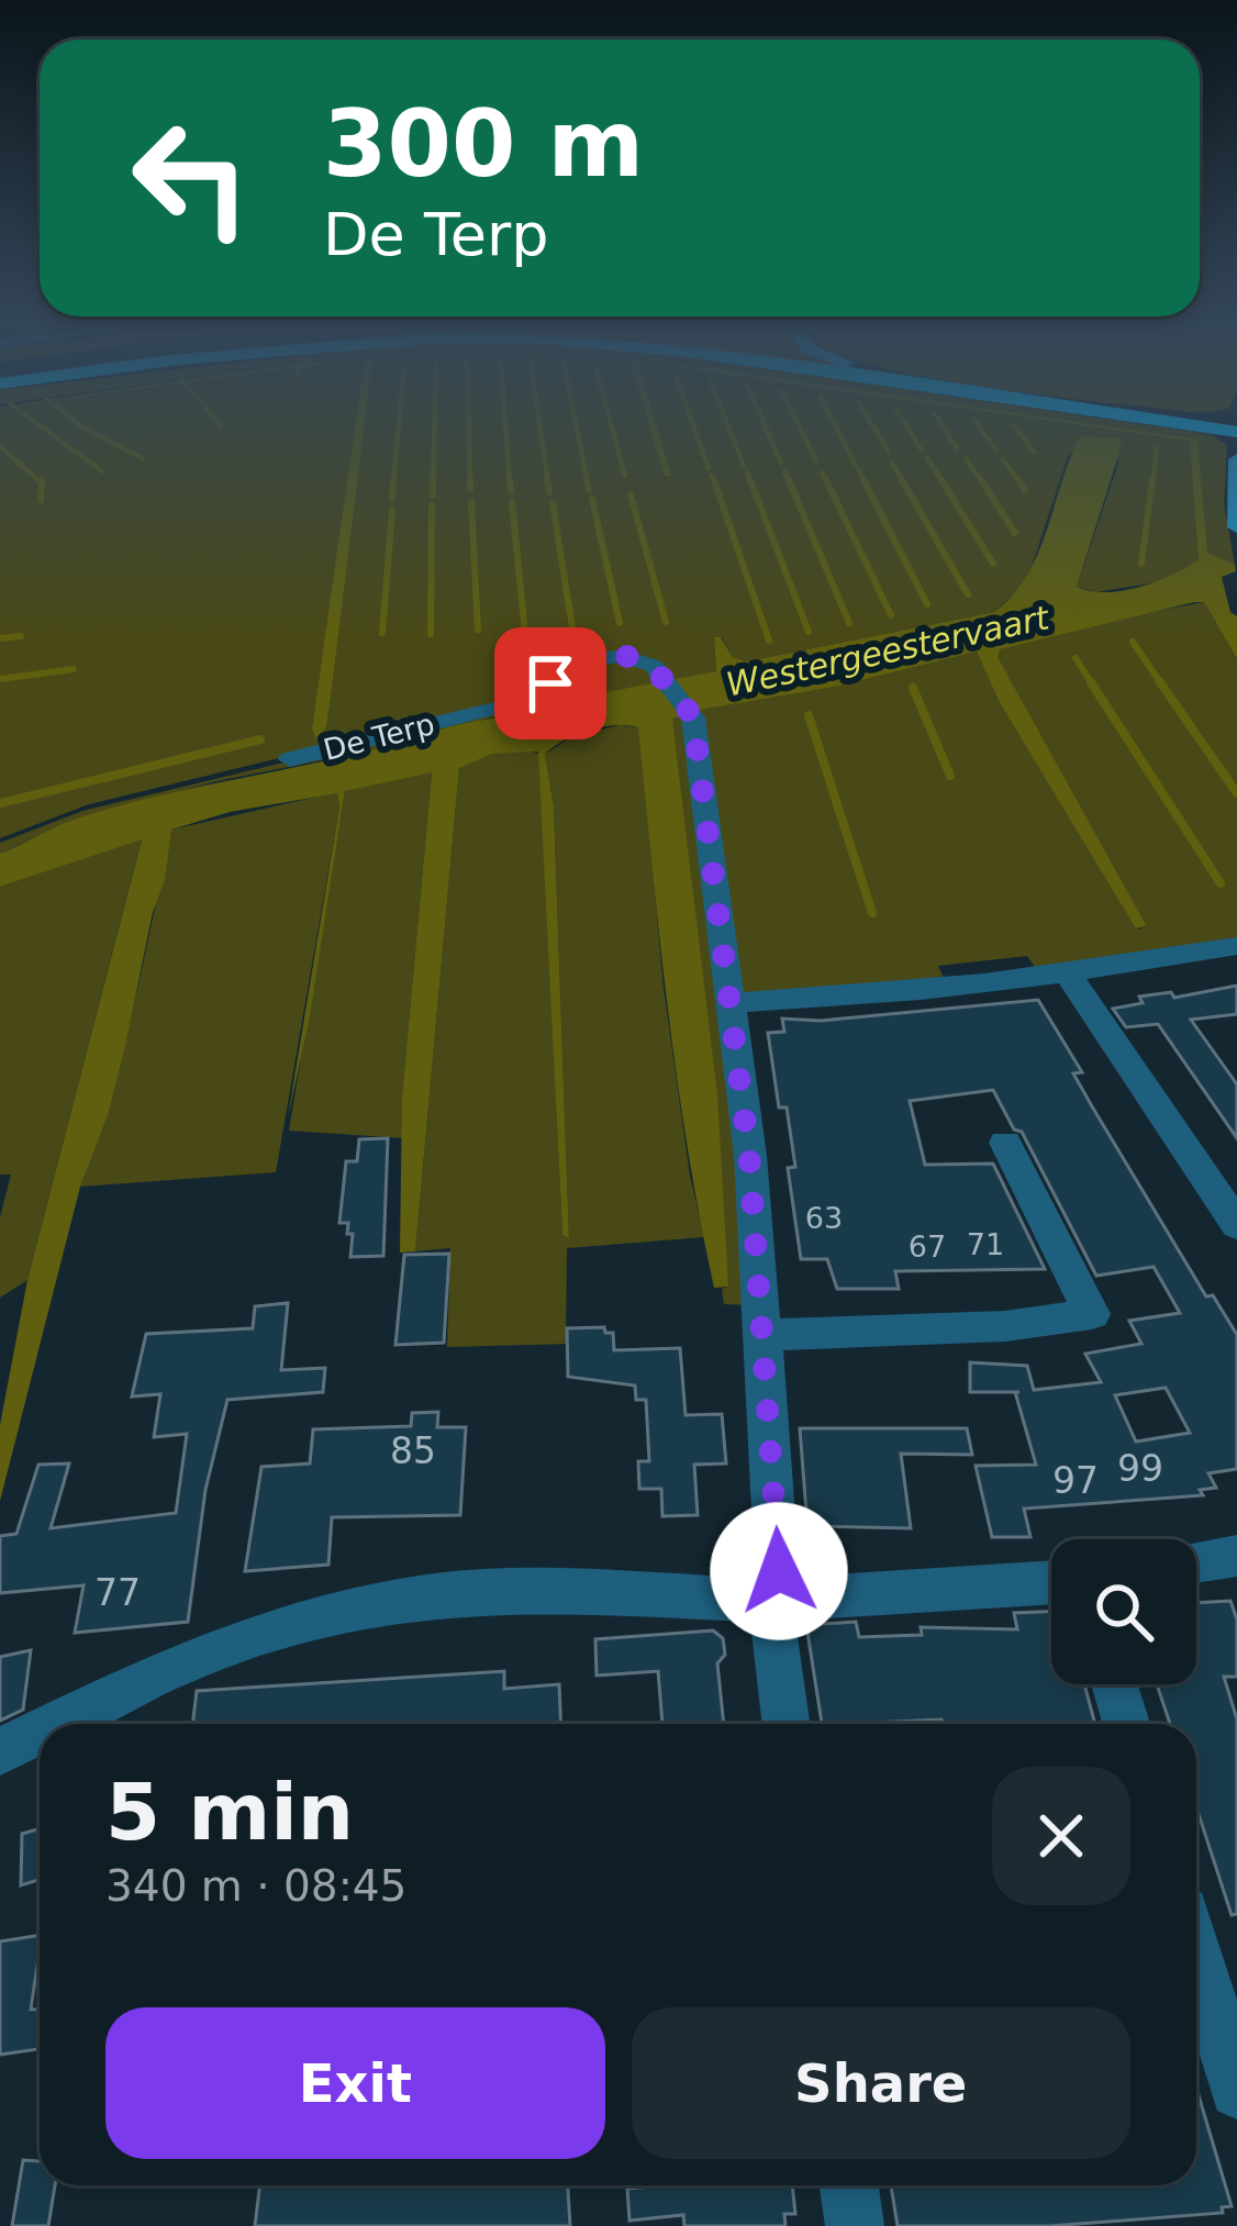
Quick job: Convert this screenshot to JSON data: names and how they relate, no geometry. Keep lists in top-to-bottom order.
{
  "streets": {
    "street": ["De Terp"]
  },
  "water": ["Westergeestervaart"],
  "house_numbers": [
    "63",
    "71",
    "67",
    "85",
    "99",
    "97",
    "77"
  ],
  "page": {
    "turn": ["300 m", "De Terp"],
    "heading": ["5 min", "340 m · 08:45"],
    "buttons": ["Exit", "Share"]
  }
}
